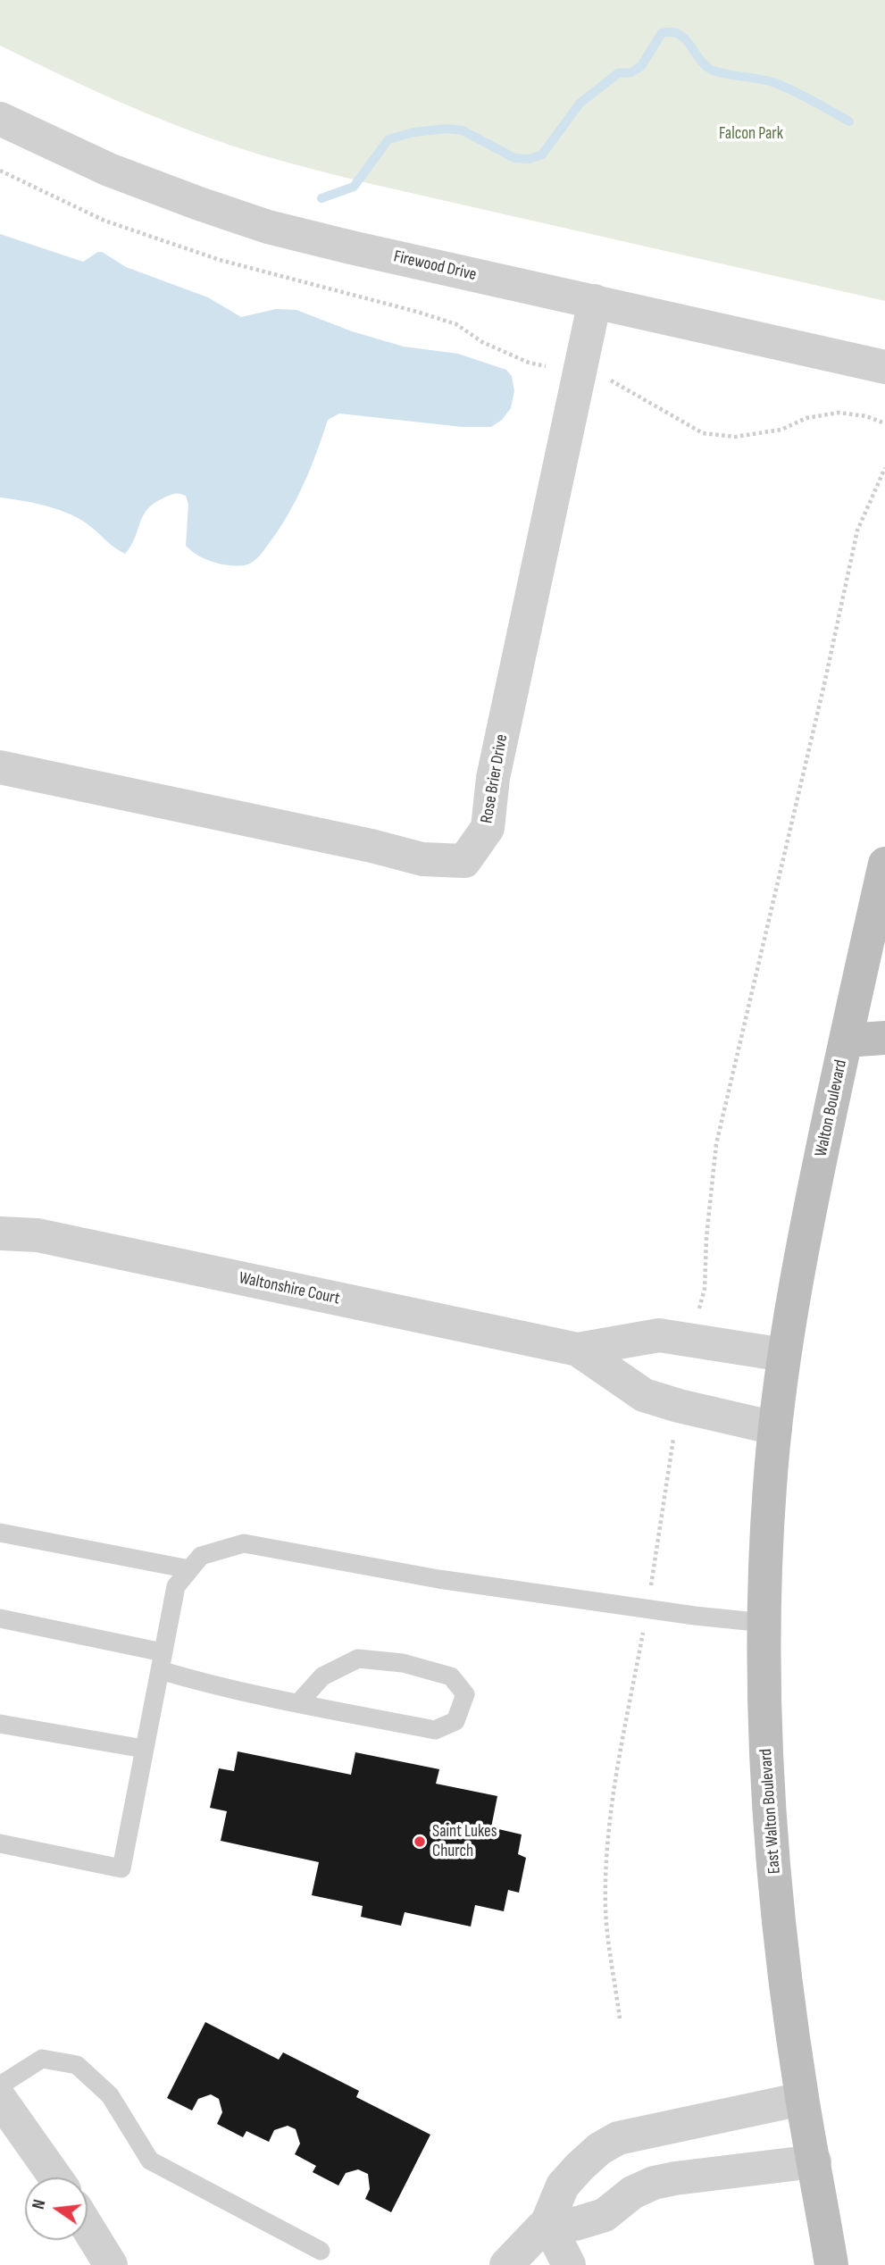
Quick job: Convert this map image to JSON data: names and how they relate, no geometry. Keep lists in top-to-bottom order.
{
  "streets": {
    "main road": ["Walton Boulevard", "East Walton Boulevard"],
    "street": ["Firewood Drive", "Rose Brier Drive", "Waltonshire Court"]
  },
  "crossings": [
    ["Firewood Drive", "Rose Brier Drive"],
    ["Walton Boulevard", "Waltonshire Court"],
    ["Walton Boulevard", "East Walton Boulevard"],
    ["Waltonshire Court", "East Walton Boulevard"]
  ],
  "parks": ["Falcon Park"],
  "places": ["Saint Lukes Church"],
  "north": "left"
}
